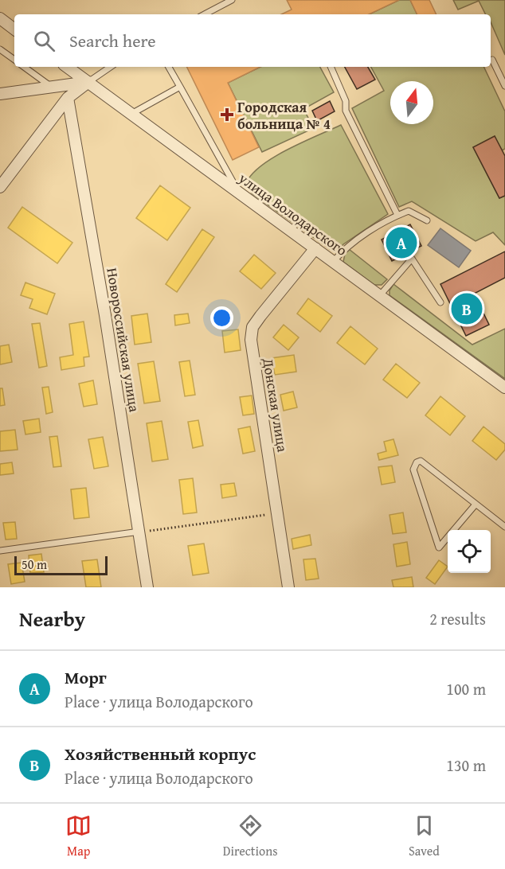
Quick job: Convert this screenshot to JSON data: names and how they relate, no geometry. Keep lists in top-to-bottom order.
{
  "streets": {
    "street": ["улица Володарского", "Новороссийская улица", "Донская улица"]
  },
  "crossings": [
    ["улица Володарского", "Донская улица"]
  ],
  "places": {
    "health": ["Городская больница № 4"]
  },
  "scale_bar": "50 m",
  "north": "top",
  "page": {
    "search": "Search here",
    "pins": ["A", "B"],
    "scale": "50 m",
    "heading": ["Nearby", "2 results"],
    "list": [
      {
        "mark": "A",
        "name": "Морг",
        "note": "Place · улица Володарского",
        "value": "100 m"
      },
      {
        "mark": "B",
        "name": "Хозяйственный корпус",
        "note": "Place · улица Володарского",
        "value": "130 m"
      }
    ],
    "nav": ["Map", "Directions", "Saved"]
  }
}
